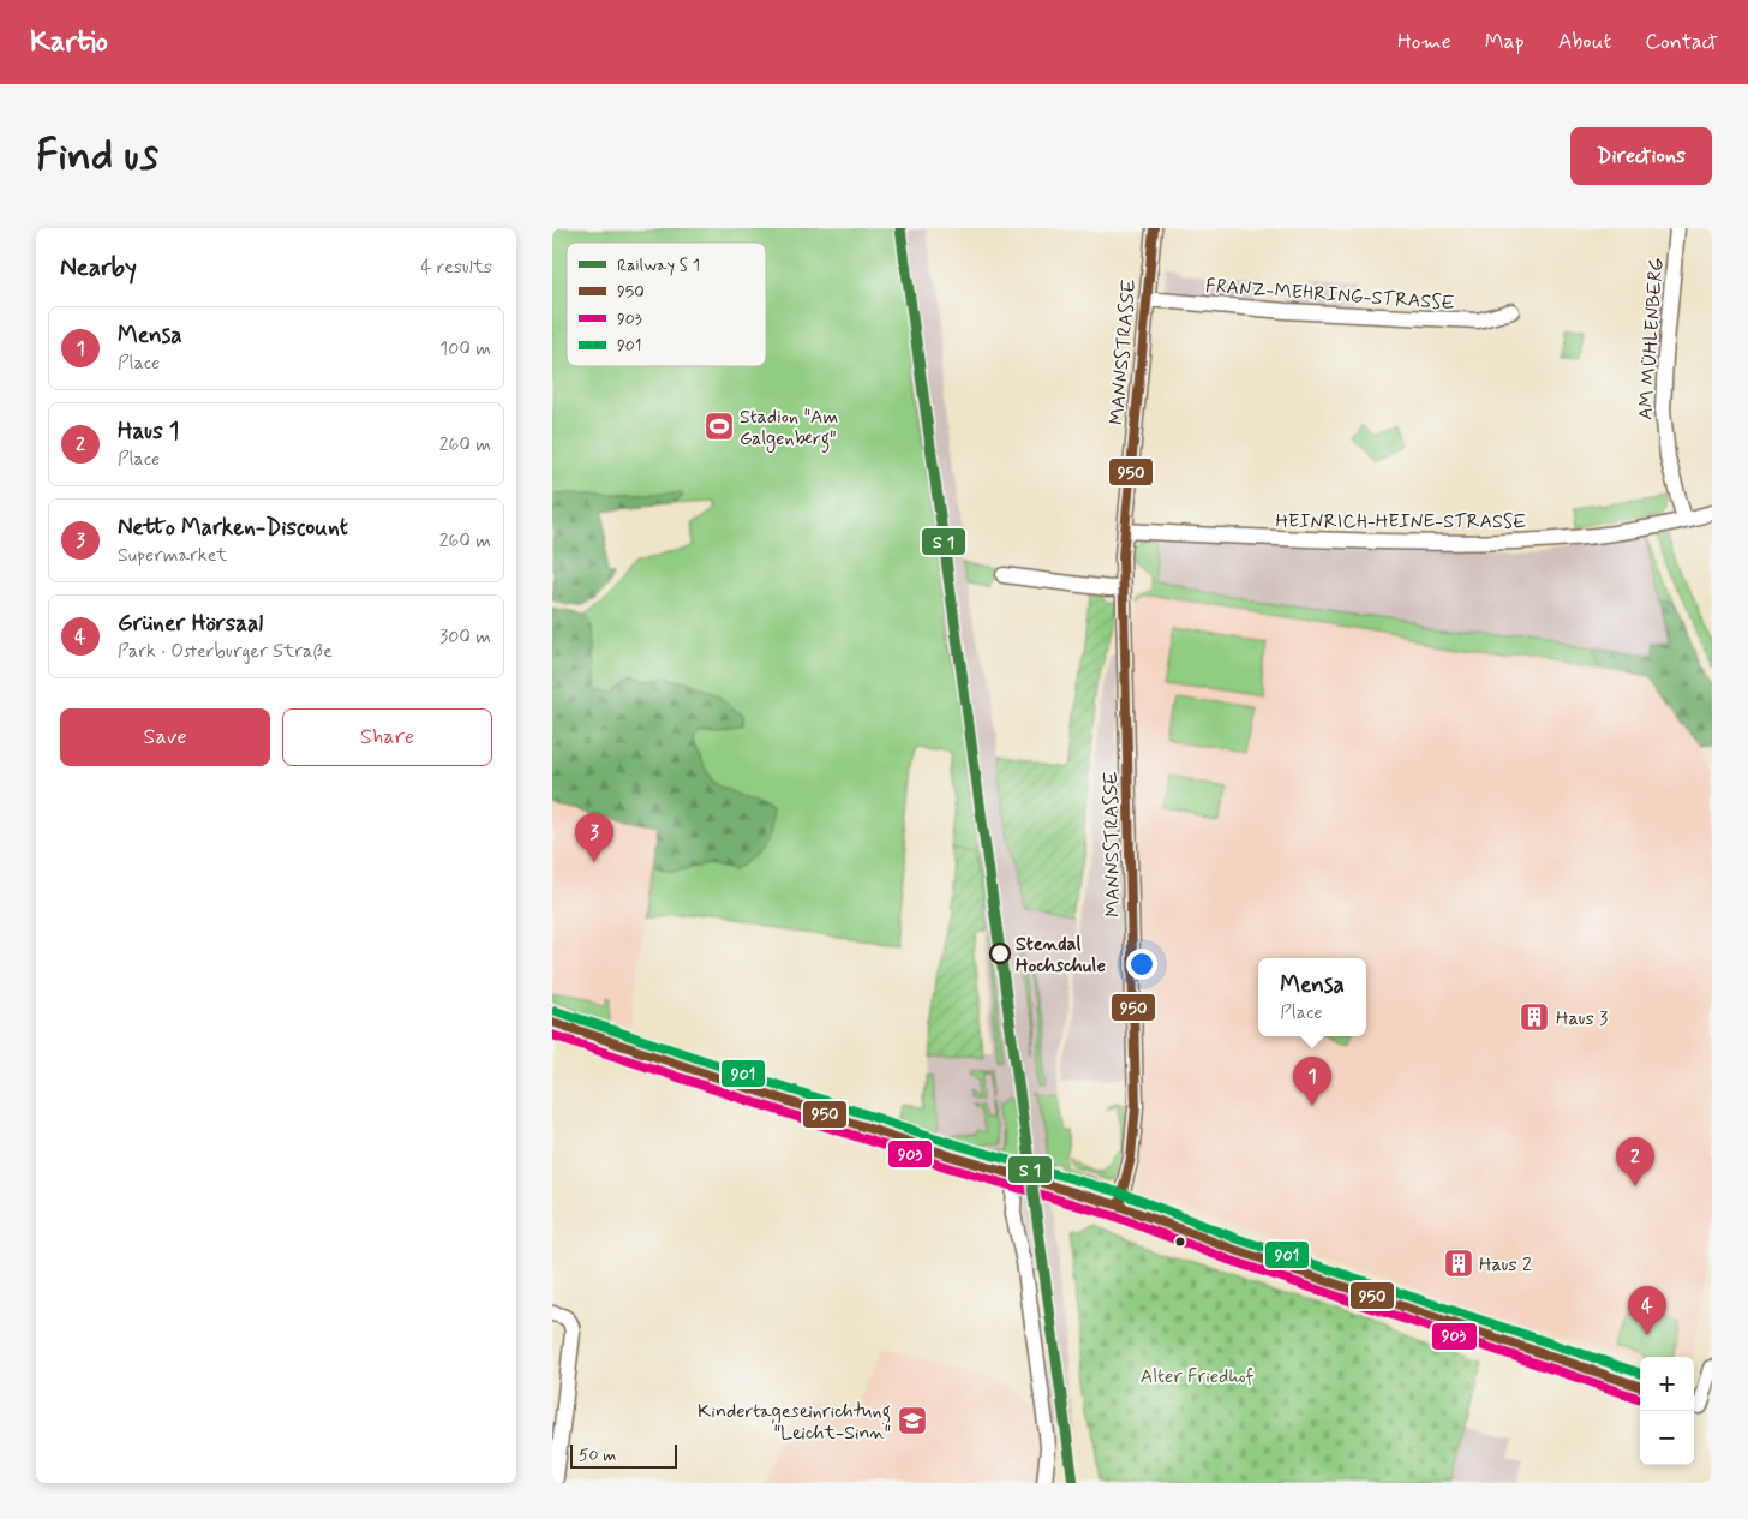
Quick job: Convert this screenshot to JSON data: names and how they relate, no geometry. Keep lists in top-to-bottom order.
{
  "streets": {
    "street": [
      "FRANZ-MEHRING-STRASSE",
      "AM MÜHLENBERG",
      "MANNSSTRASSE",
      "HEINRICH-HEINE-STRASSE"
    ]
  },
  "crossings": [
    ["FRANZ-MEHRING-STRASSE", "MANNSSTRASSE"],
    ["AM MÜHLENBERG", "HEINRICH-HEINE-STRASSE"],
    ["MANNSSTRASSE", "HEINRICH-HEINE-STRASSE"]
  ],
  "parks": ["Alter Friedhof"],
  "places": {
    "sports": ["Stadion \"Am Galgenberg\""],
    "other": ["Stendal Hochschule"],
    "building": ["Haus 3", "Haus 2"],
    "school or university": ["Kindertageseinrichtung \"Leicht-Sinn\""]
  },
  "lines": ["transit line 950", "transit line 901", "transit line 903"],
  "legend": [
    "Railway S 1",
    "950",
    "903",
    "901"
  ],
  "scale_bar": "50 m",
  "page": {
    "header": "Kartio",
    "nav": [
      "Home",
      "Map",
      "About",
      "Contact"
    ],
    "buttons": [
      "Directions",
      ["Save", "Share"]
    ],
    "title": "Find us",
    "heading": ["Nearby", "4 results"],
    "list": [
      {
        "mark": "1",
        "name": "Mensa",
        "note": "Place",
        "value": "100 m"
      },
      {
        "mark": "2",
        "name": "Haus 1",
        "note": "Place",
        "value": "260 m"
      },
      {
        "mark": "3",
        "name": "Netto Marken-Discount",
        "note": "Supermarket",
        "value": "260 m"
      },
      {
        "mark": "4",
        "name": "Grüner Hörsaal",
        "note": "Park · Osterburger Straße",
        "value": "300 m"
      }
    ],
    "pins": [
      "3",
      "1",
      "2",
      "4"
    ],
    "popup": ["Mensa", "Place"],
    "map_buttons": ["+", "−"],
    "scale": "50 m"
  }
}
